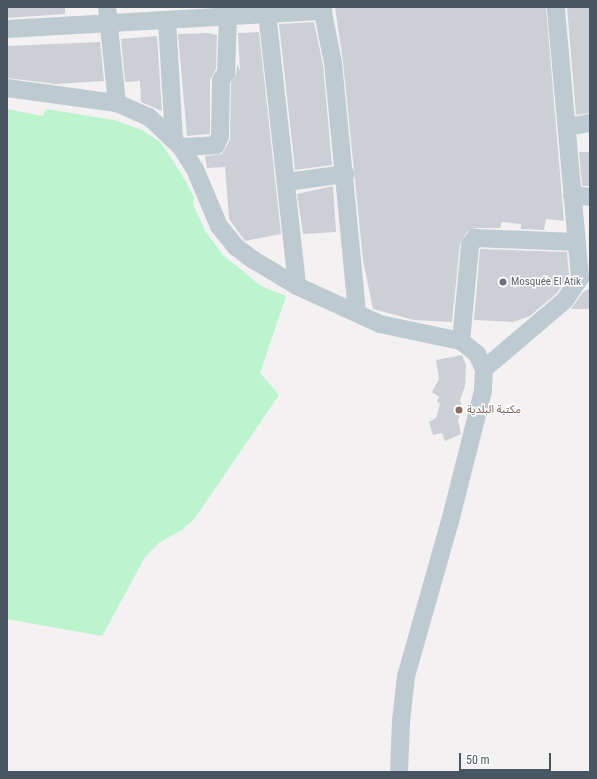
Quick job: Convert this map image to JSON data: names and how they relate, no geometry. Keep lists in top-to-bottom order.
{
  "places": ["Mosquée El Atik", "مكتبة البلدية"],
  "scale_bar": "50 m"
}
